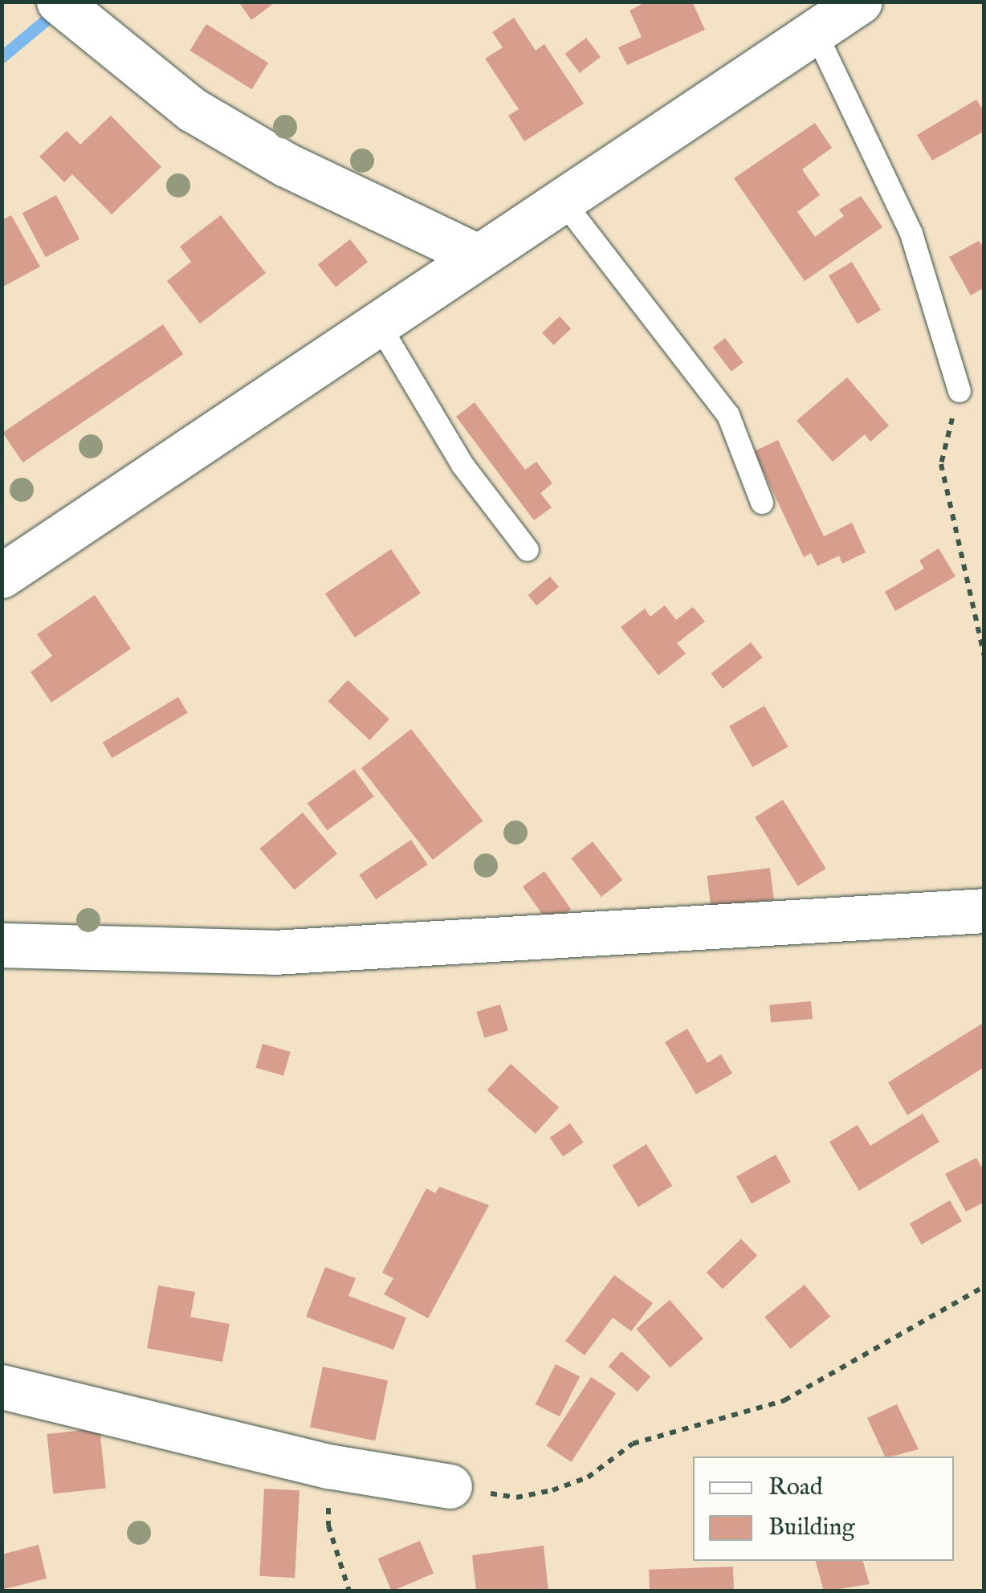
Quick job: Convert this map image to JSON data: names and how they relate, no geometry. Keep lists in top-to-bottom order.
{
  "legend": ["Road", "Building"]
}
